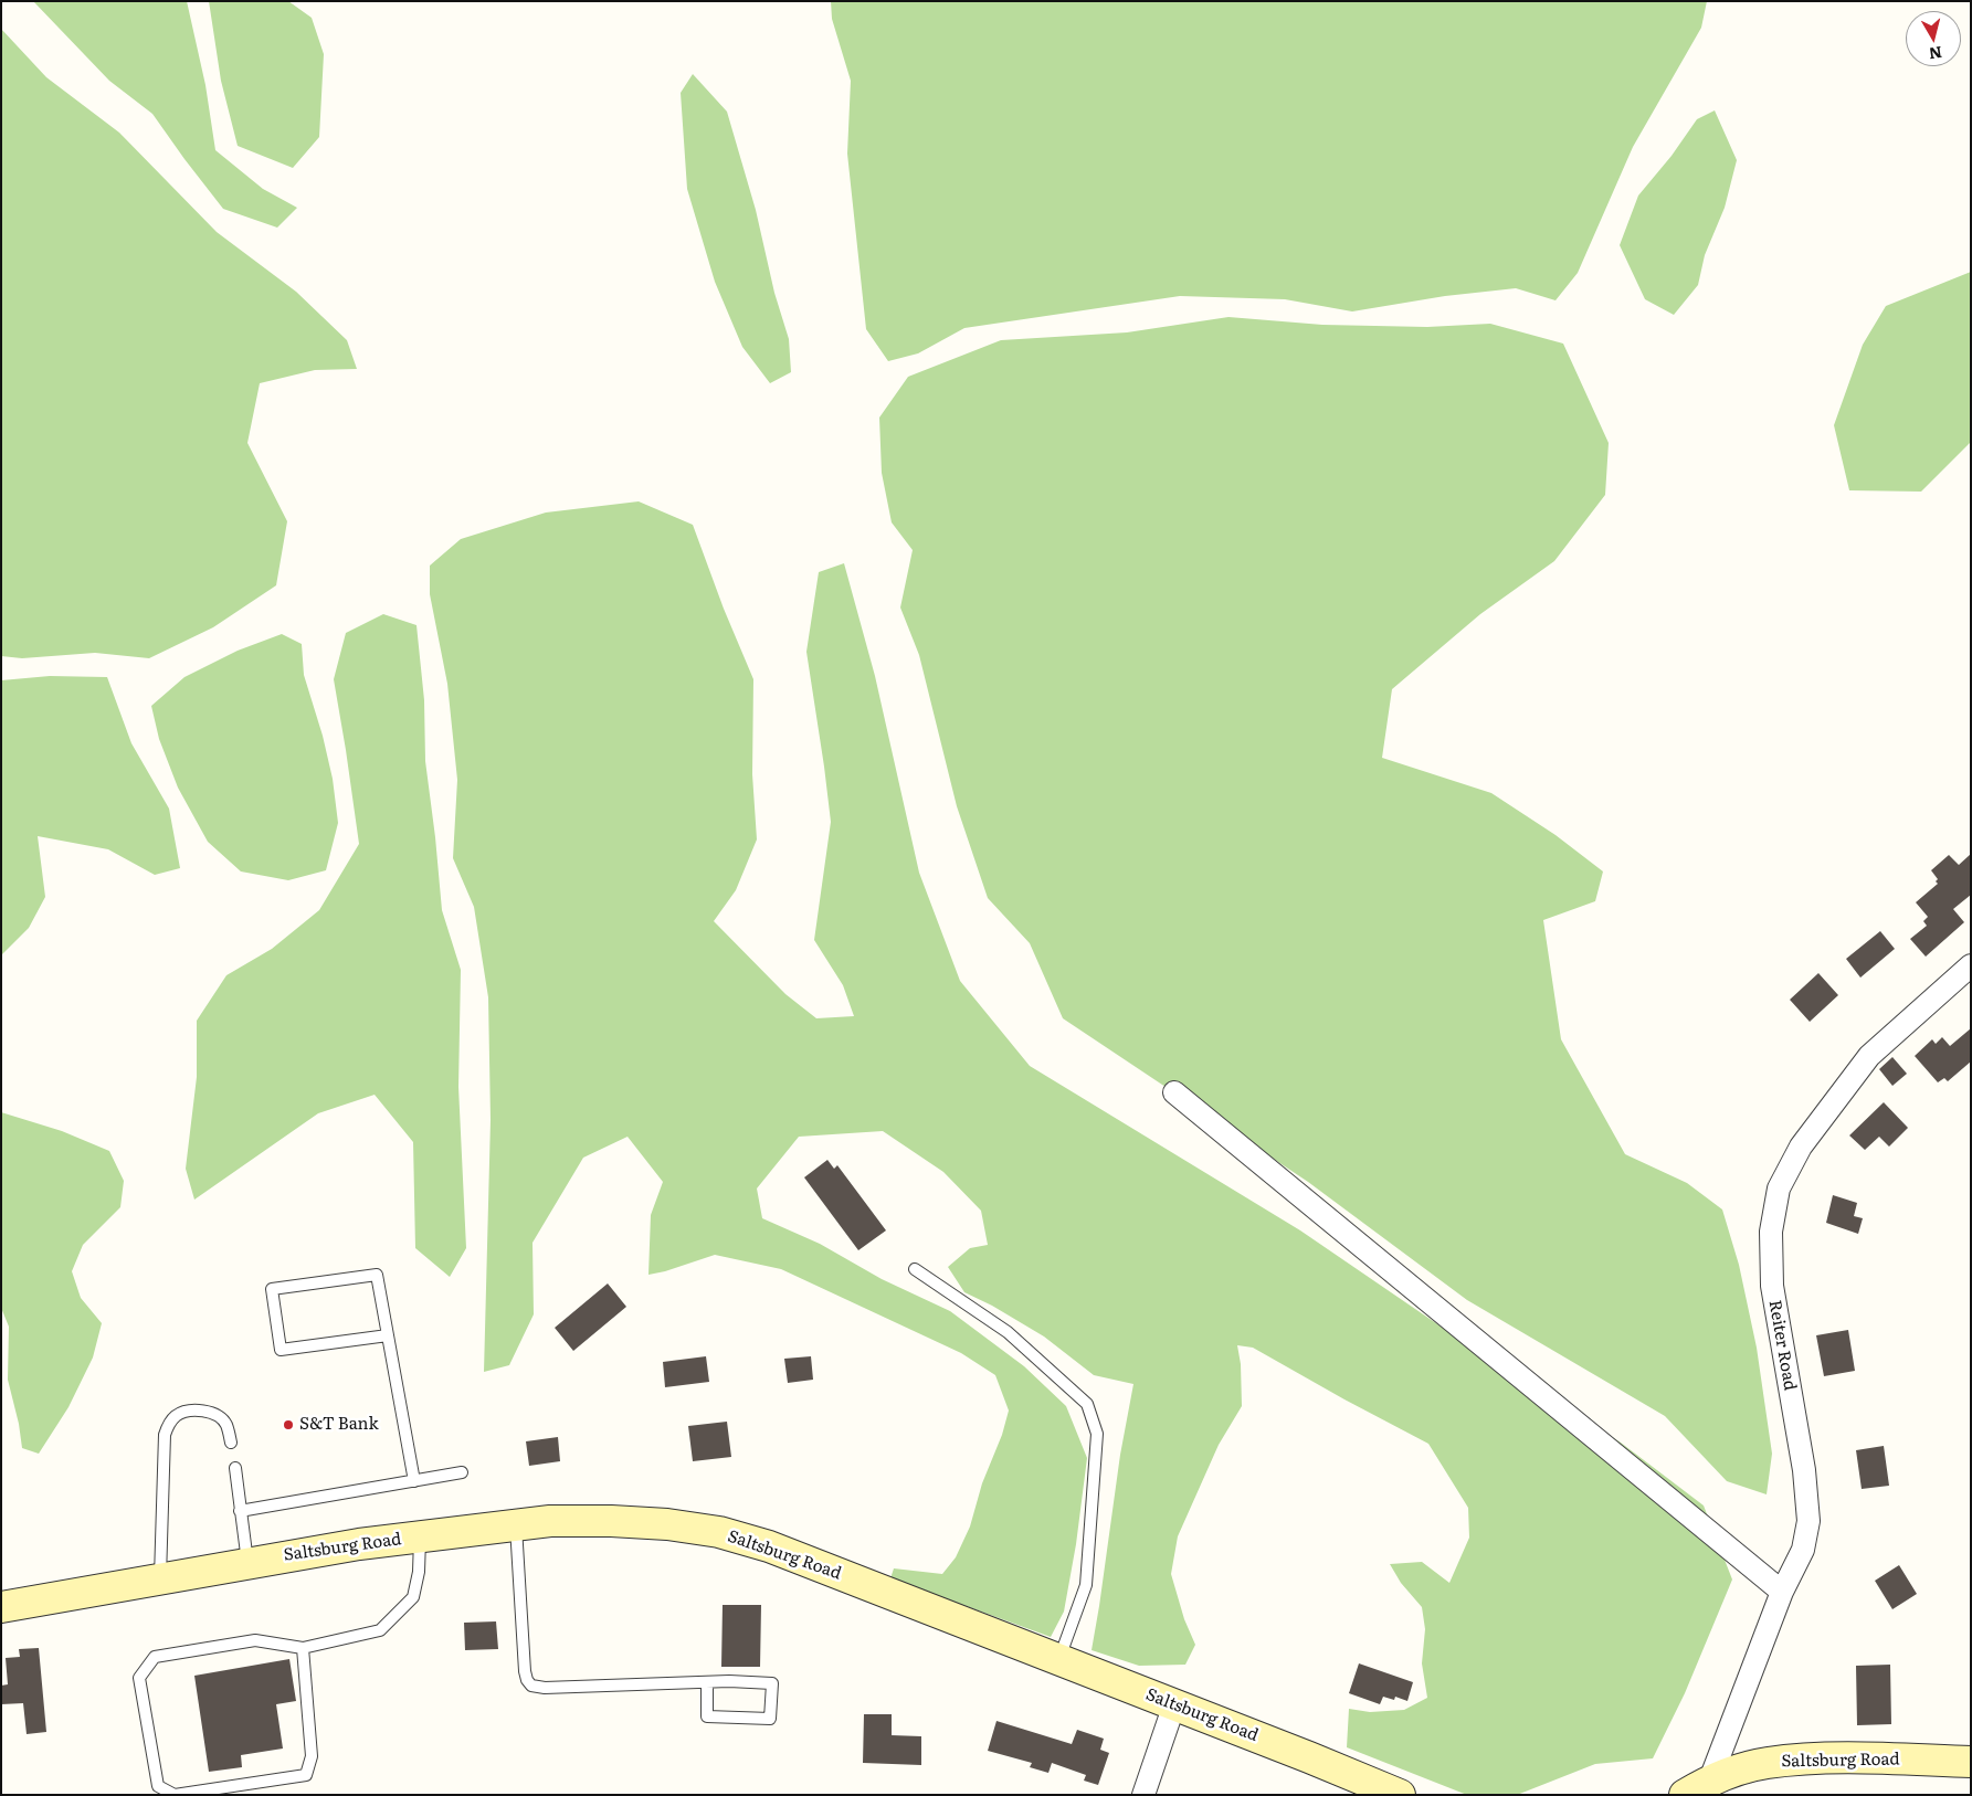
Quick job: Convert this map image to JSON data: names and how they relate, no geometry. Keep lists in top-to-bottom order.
{
  "streets": {
    "main road": ["Saltsburg Road"],
    "street": ["Reiter Road"]
  },
  "crossings": [
    ["Reiter Road", "Saltsburg Road"]
  ],
  "places": ["S&T Bank"],
  "north": "bottom"
}
